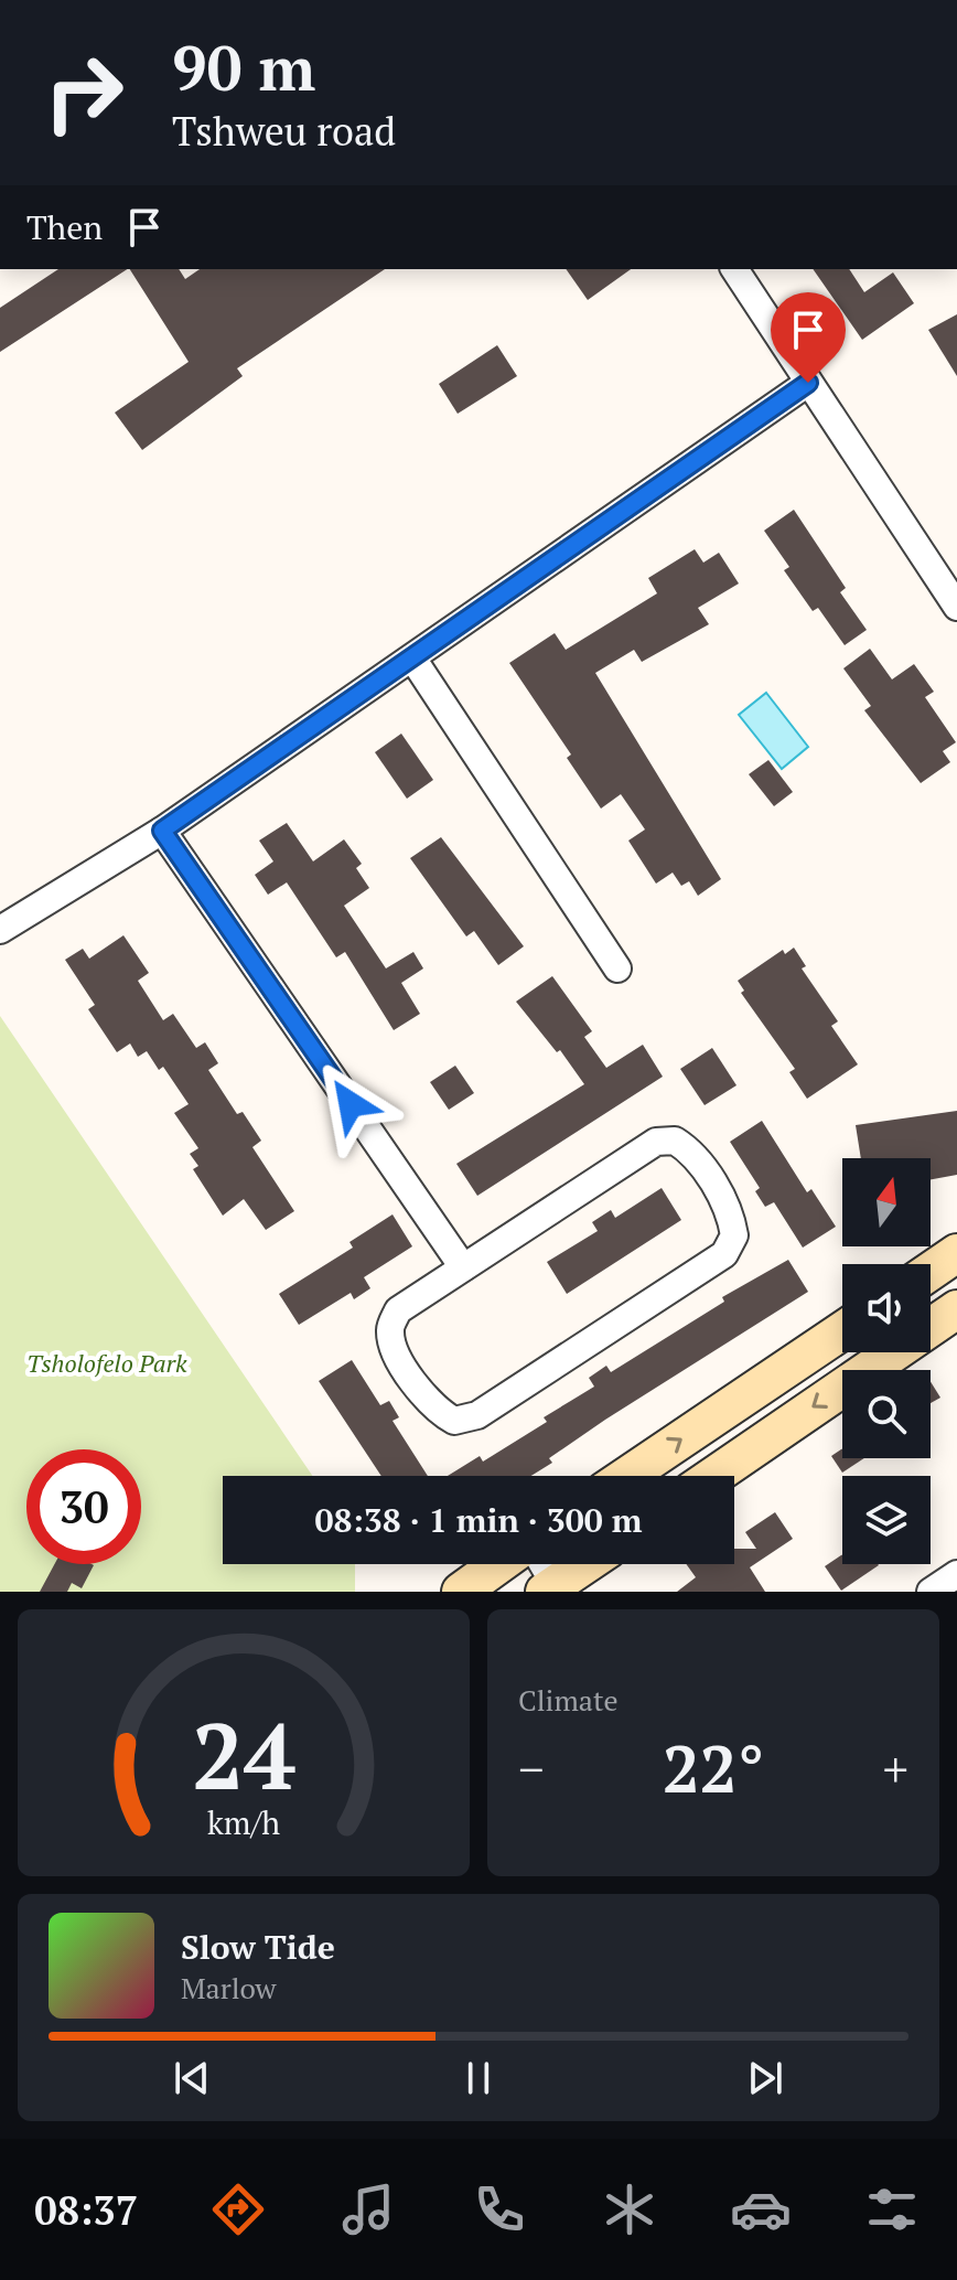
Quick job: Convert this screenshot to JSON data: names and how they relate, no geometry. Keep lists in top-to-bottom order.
{
  "parks": ["Tsholofelo Park"],
  "north": "top",
  "page": {
    "turn": ["90 m", "Tshweu road"],
    "then": "Then",
    "limit": "30",
    "trip": "08:38 · 1 min · 300 m",
    "tile": "Climate",
    "heat": ["−", "22°", "+"],
    "song": ["Slow Tide", "Marlow"],
    "tabs": "08:37",
    "gauge": ["24", "km/h"]
  }
}
